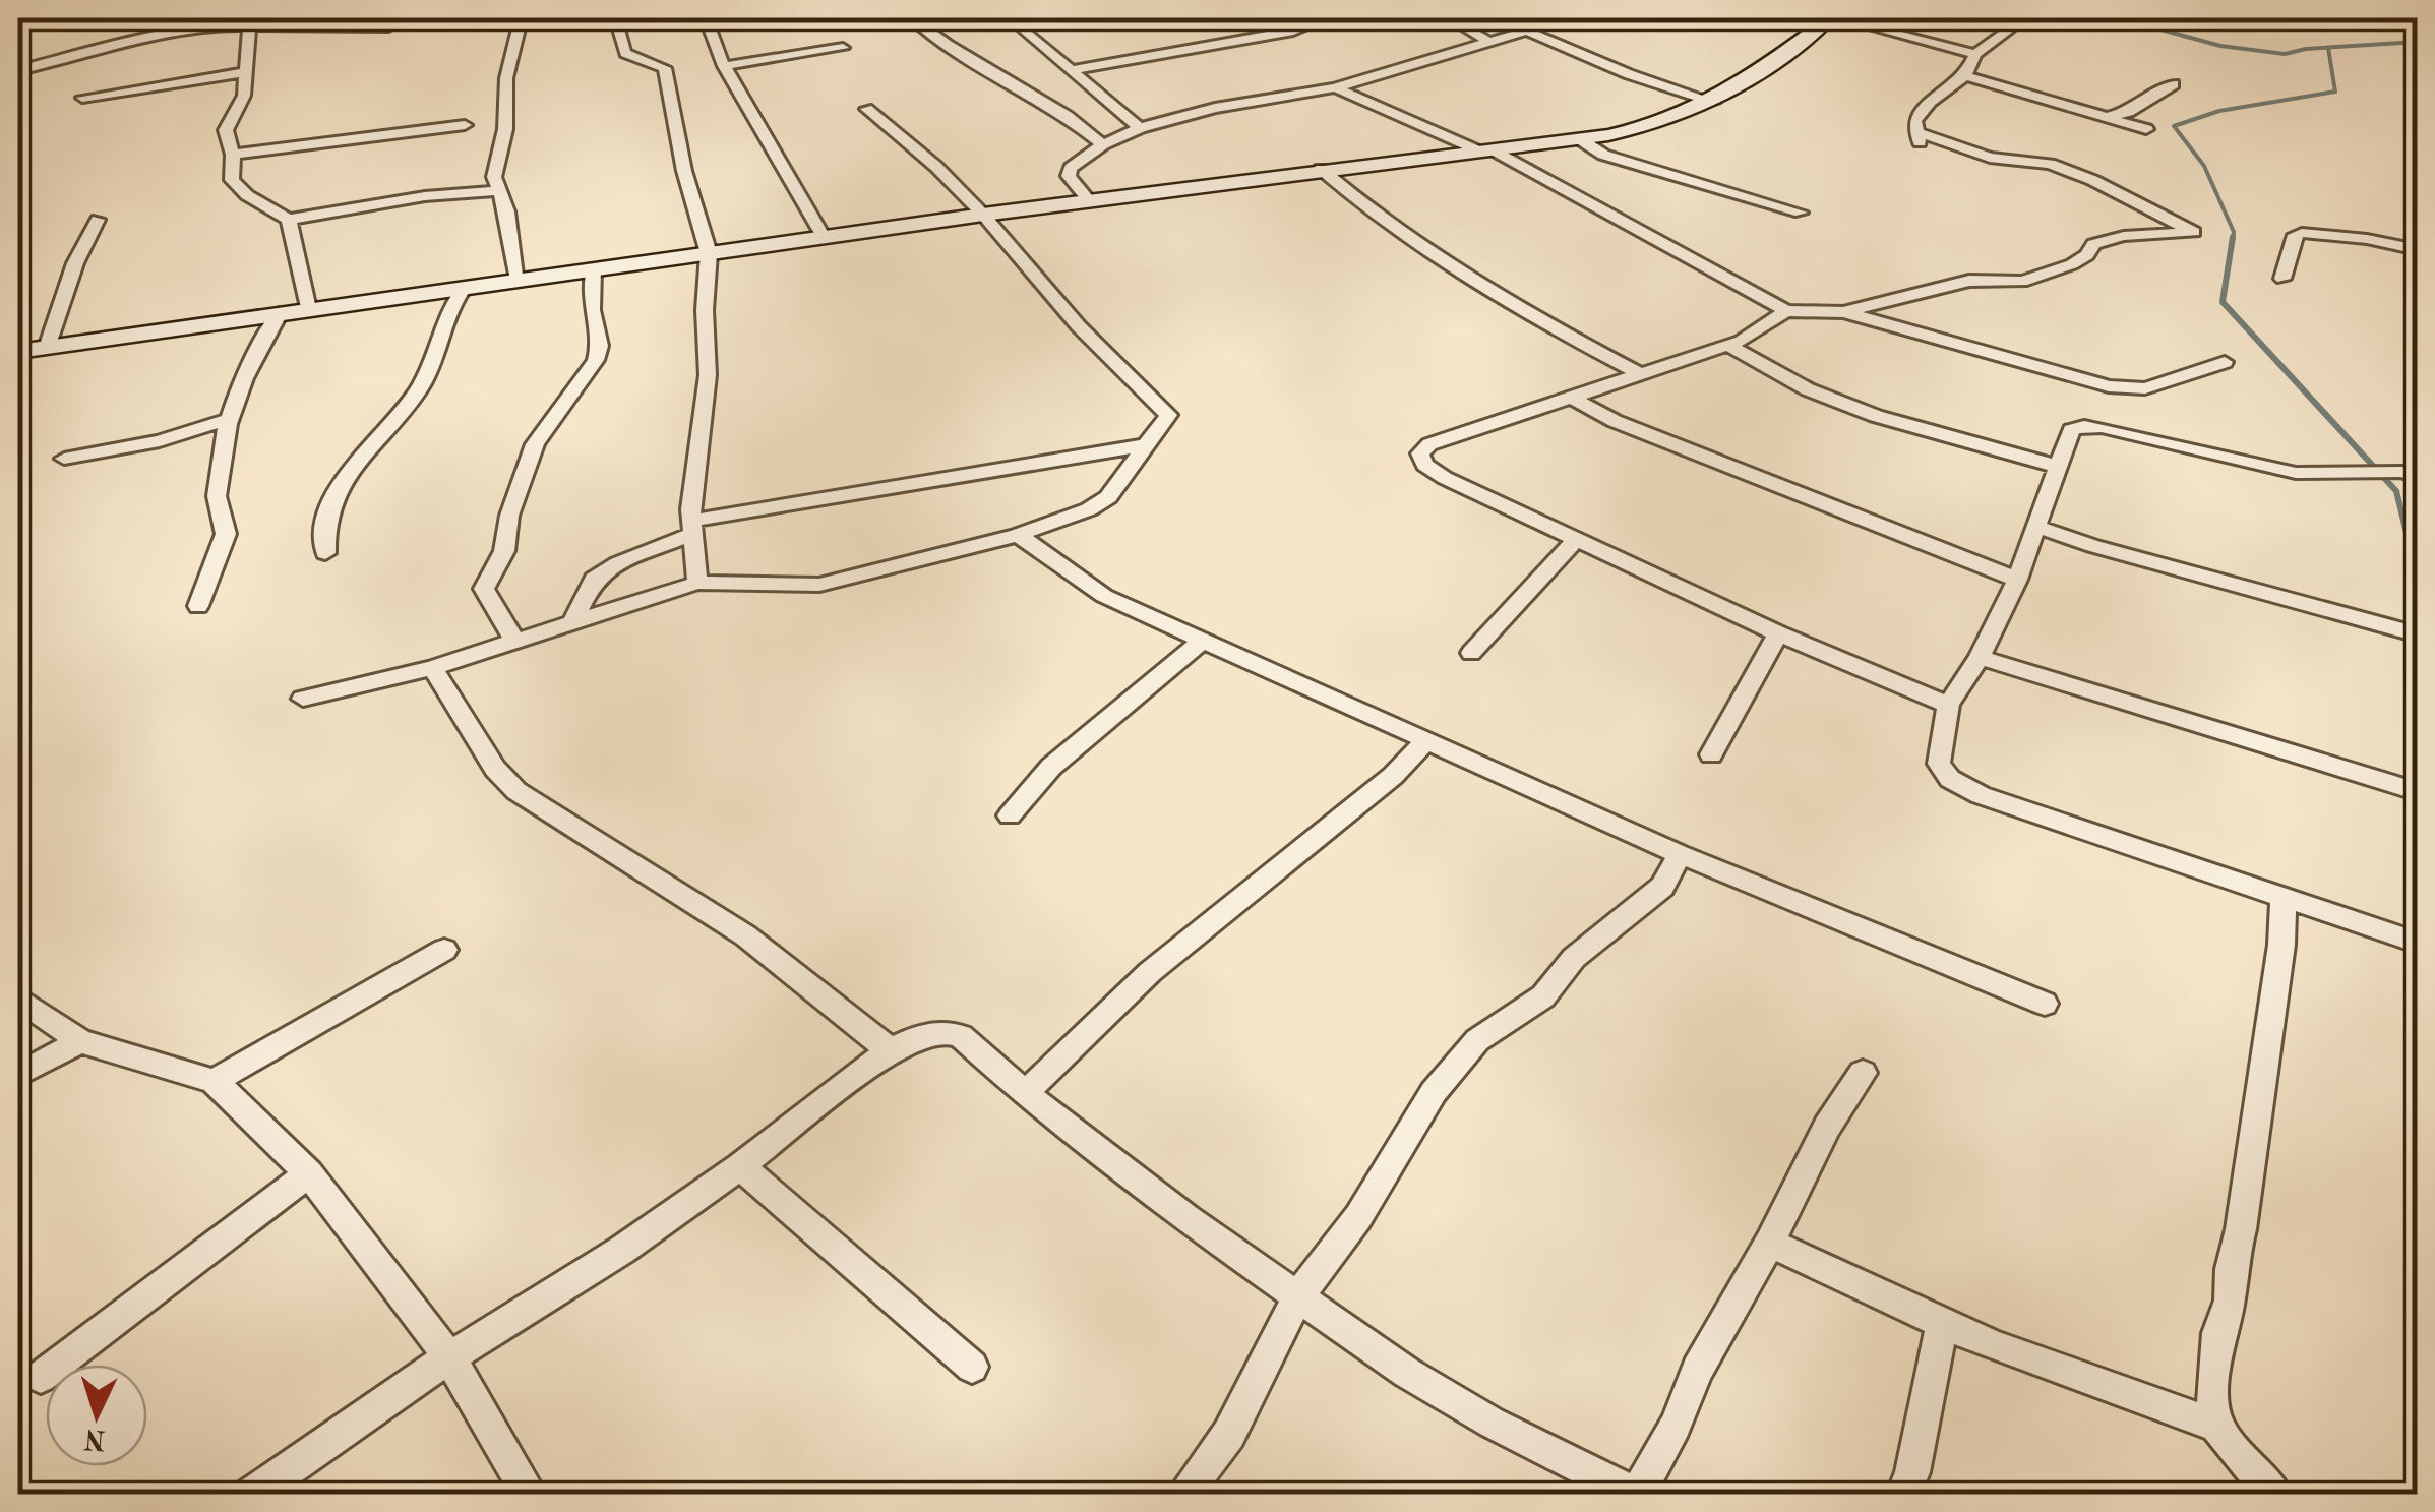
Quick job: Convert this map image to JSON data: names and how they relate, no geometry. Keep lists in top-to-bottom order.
{
  "north": "bottom"
}
